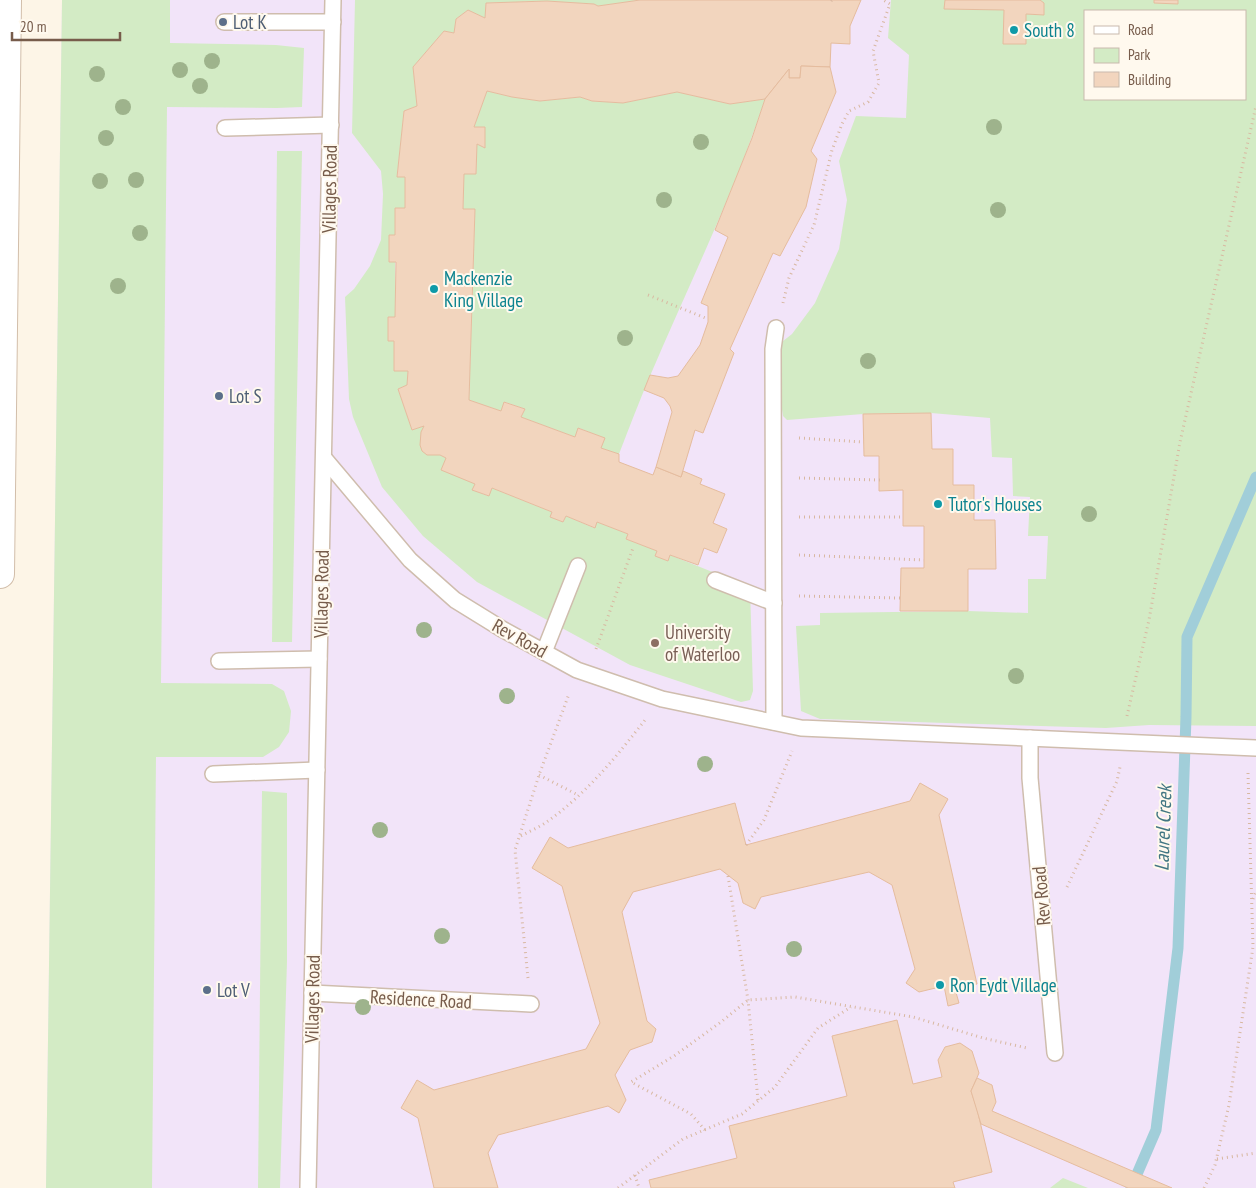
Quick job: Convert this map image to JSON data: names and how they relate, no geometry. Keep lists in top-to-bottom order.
{
  "streets": {
    "lane": ["Villages Road", "Rev Road", "Residence Road"]
  },
  "crossings": [
    ["Villages Road", "Rev Road"],
    ["Villages Road", "Residence Road"]
  ],
  "water": ["Laurel Creek"],
  "places": [
    "Lot K",
    "South 8",
    "Mackenzie King Village",
    "Lot S",
    "Tutor's Houses",
    "University of Waterloo",
    "Ron Eydt Village",
    "Lot V"
  ],
  "legend": ["Road", "Park", "Building"],
  "scale_bar": "20 m"
}
